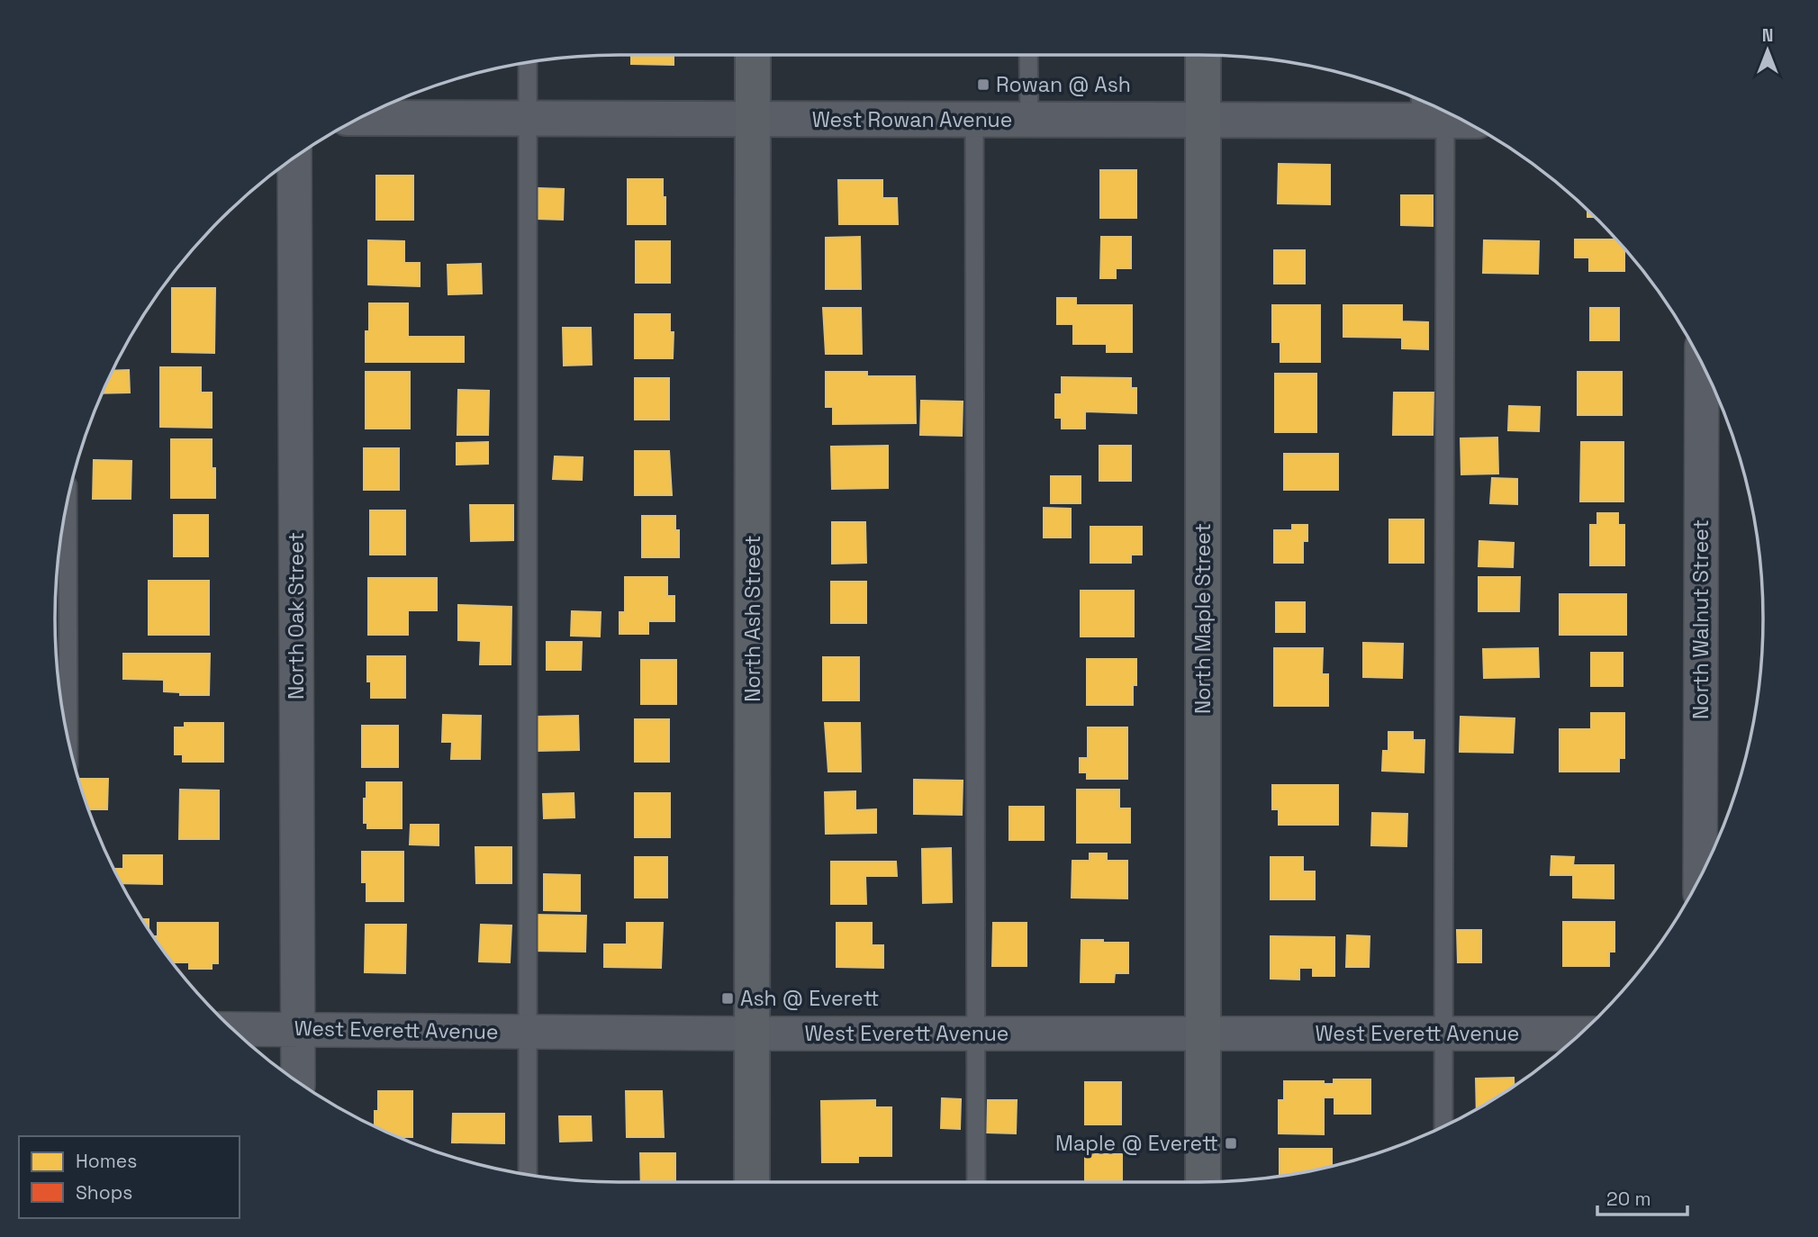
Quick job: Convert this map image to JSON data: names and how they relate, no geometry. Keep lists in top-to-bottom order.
{
  "streets": {
    "main road": ["North Ash Street", "North Maple Street"],
    "street": [
      "West Rowan Avenue",
      "North Oak Street",
      "North Walnut Street",
      "West Everett Avenue"
    ]
  },
  "crossings": [
    ["West Rowan Avenue", "North Ash Street"],
    ["West Rowan Avenue", "North Maple Street"],
    ["North Oak Street", "West Everett Avenue"],
    ["North Ash Street", "West Everett Avenue"],
    ["North Maple Street", "West Everett Avenue"]
  ],
  "places": {
    "transit": ["Rowan @ Ash", "Ash @ Everett", "Maple @ Everett"]
  },
  "legend": ["Homes", "Shops"],
  "scale_bar": "20 m",
  "north": "top"
}
